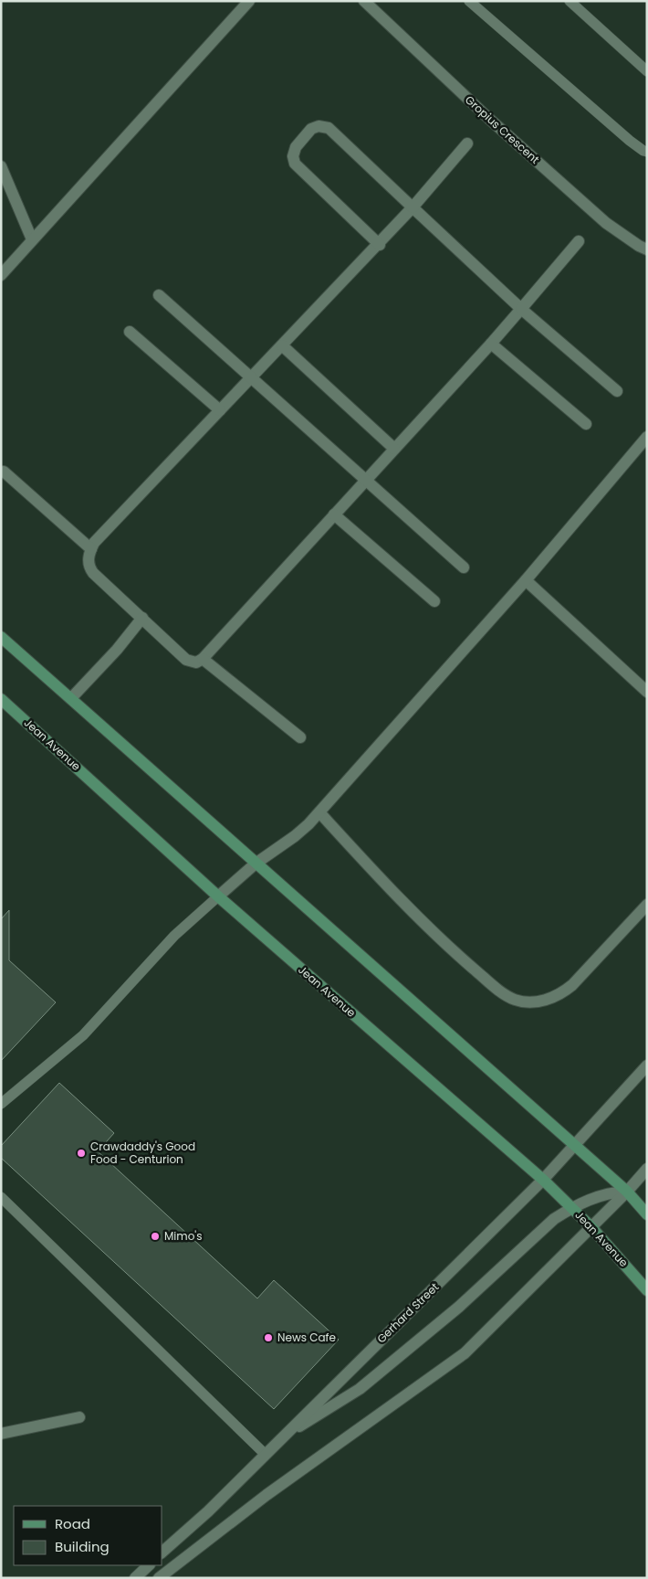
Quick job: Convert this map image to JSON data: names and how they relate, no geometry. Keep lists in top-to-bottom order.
{
  "streets": {
    "main road": ["Jean Avenue"],
    "street": ["Gropius Crescent", "Gerhard Street"]
  },
  "crossings": [
    ["Jean Avenue", "Gerhard Street"]
  ],
  "places": ["Crawdaddy's Good Food - Centurion", "Mimo's", "News Cafe"],
  "legend": ["Road", "Building"]
}
